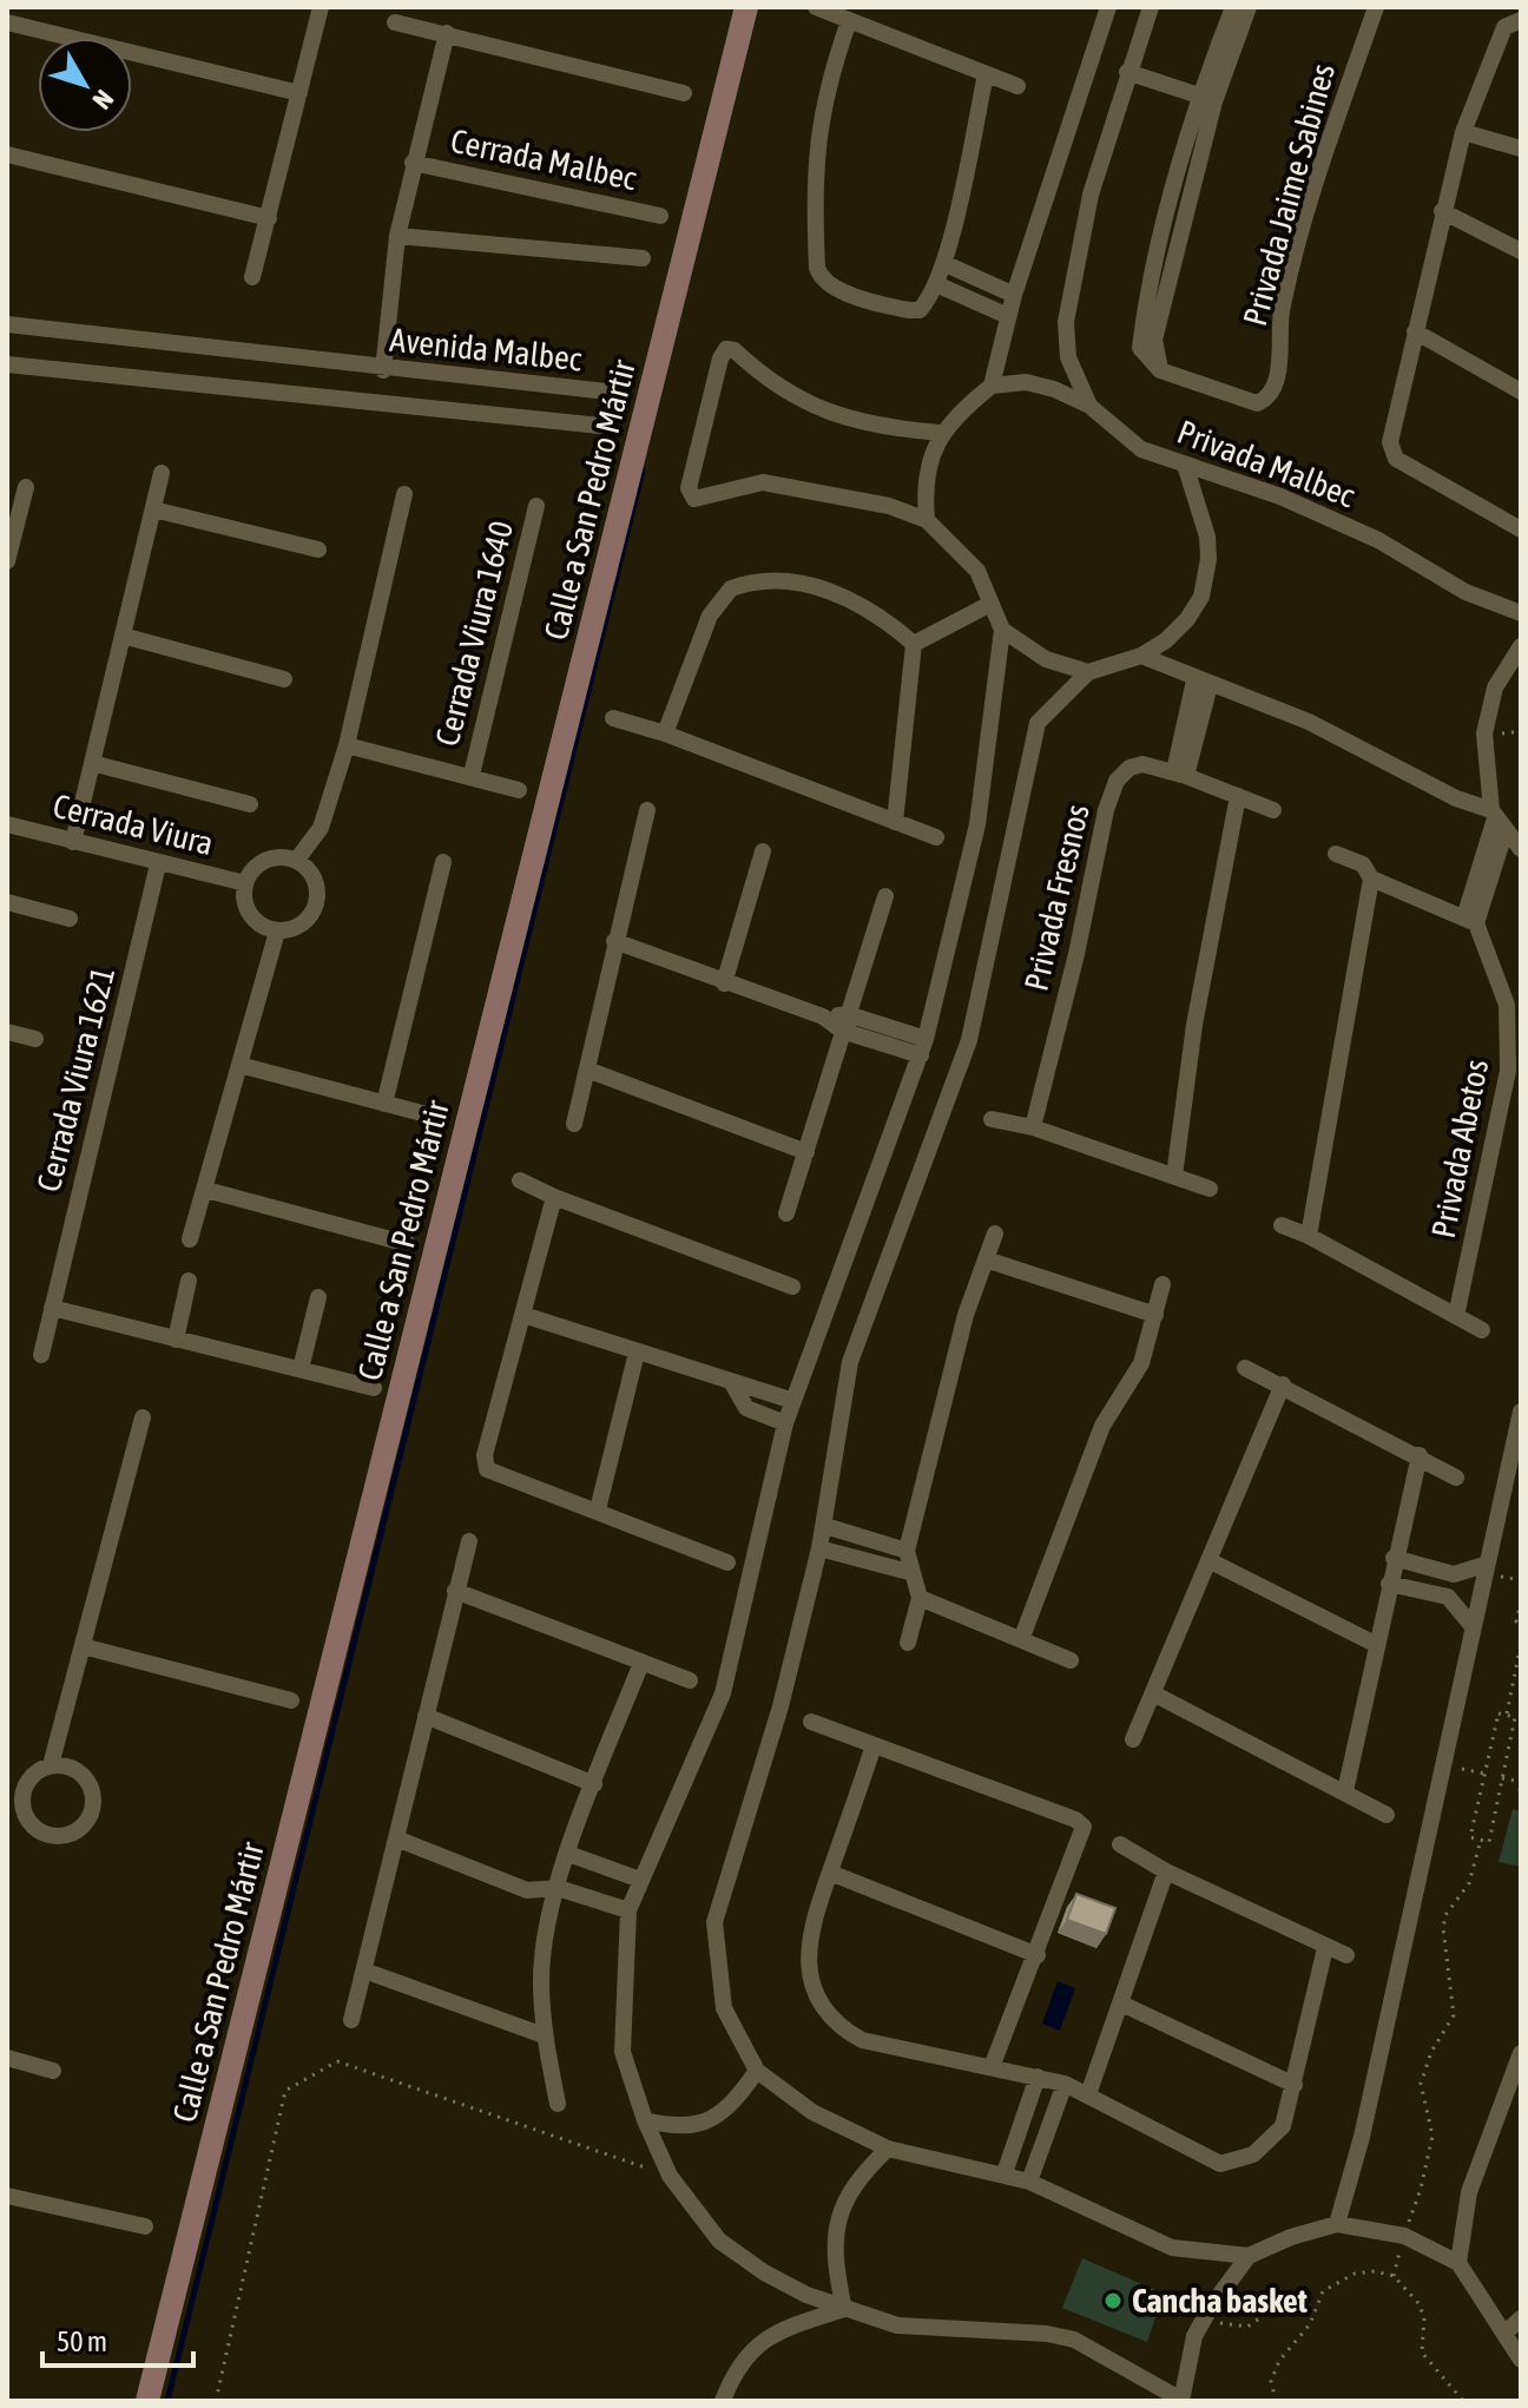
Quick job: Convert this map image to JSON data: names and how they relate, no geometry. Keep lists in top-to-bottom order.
{
  "streets": {
    "main road": ["Calle a San Pedro Mártir"],
    "street": [
      "Cerrada Malbec",
      "Privada Jaime Sabines",
      "Avenida Malbec",
      "Privada Malbec",
      "Cerrada Viura 1640",
      "Cerrada Viura",
      "Privada Fresnos",
      "Cerrada Viura 1621",
      "Privada Abetos"
    ]
  },
  "crossings": [
    ["Cerrada Malbec", "Avenida Malbec"],
    ["Cerrada Viura", "Cerrada Viura 1621"]
  ],
  "places": ["Cancha basket"],
  "scale_bar": "50 m",
  "north": "bottom right"
}
